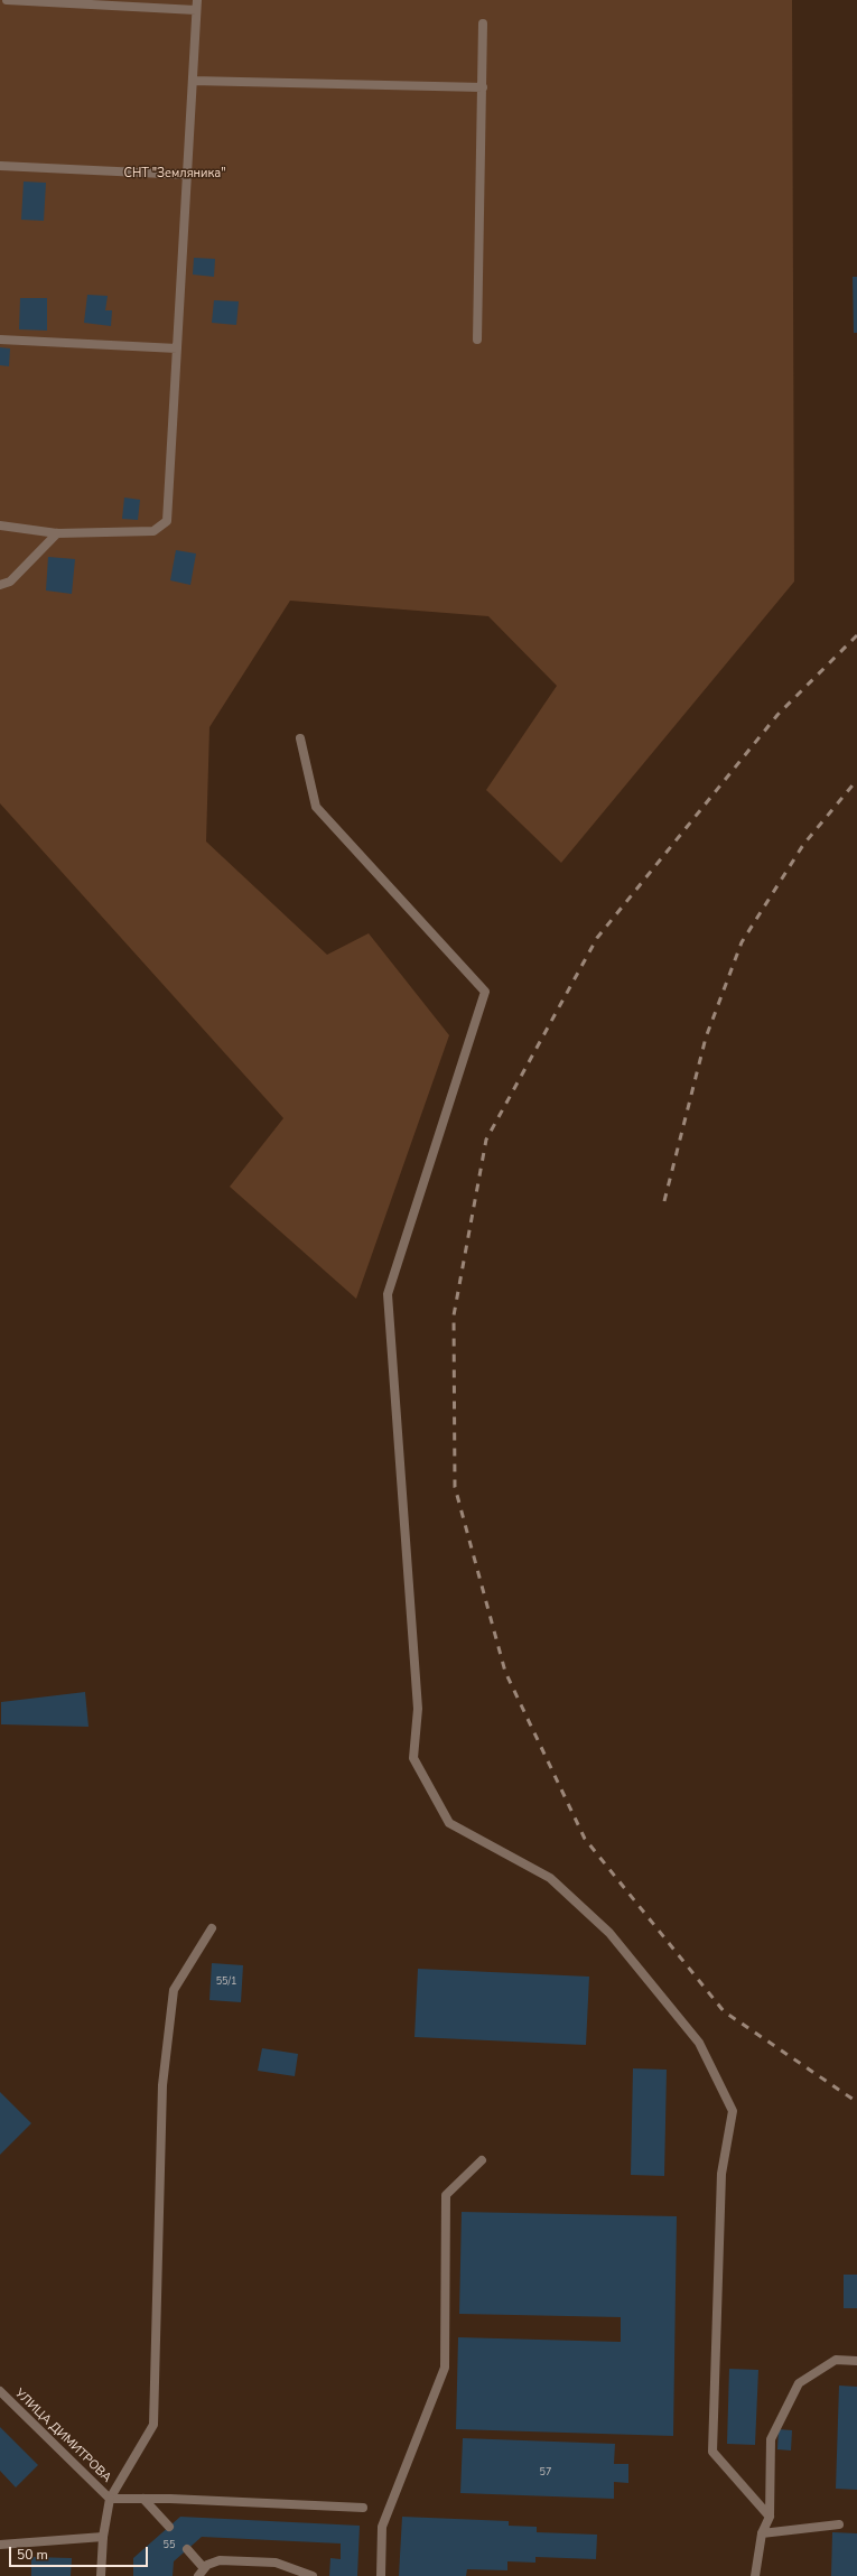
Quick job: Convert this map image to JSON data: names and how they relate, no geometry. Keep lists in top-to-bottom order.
{
  "streets": {
    "street": ["УЛИЦА ДИМИТРОВА"]
  },
  "parks": ["СНТ \"Земляника\""],
  "house_numbers": ["55/1", "57", "55"],
  "scale_bar": "50 m"
}
